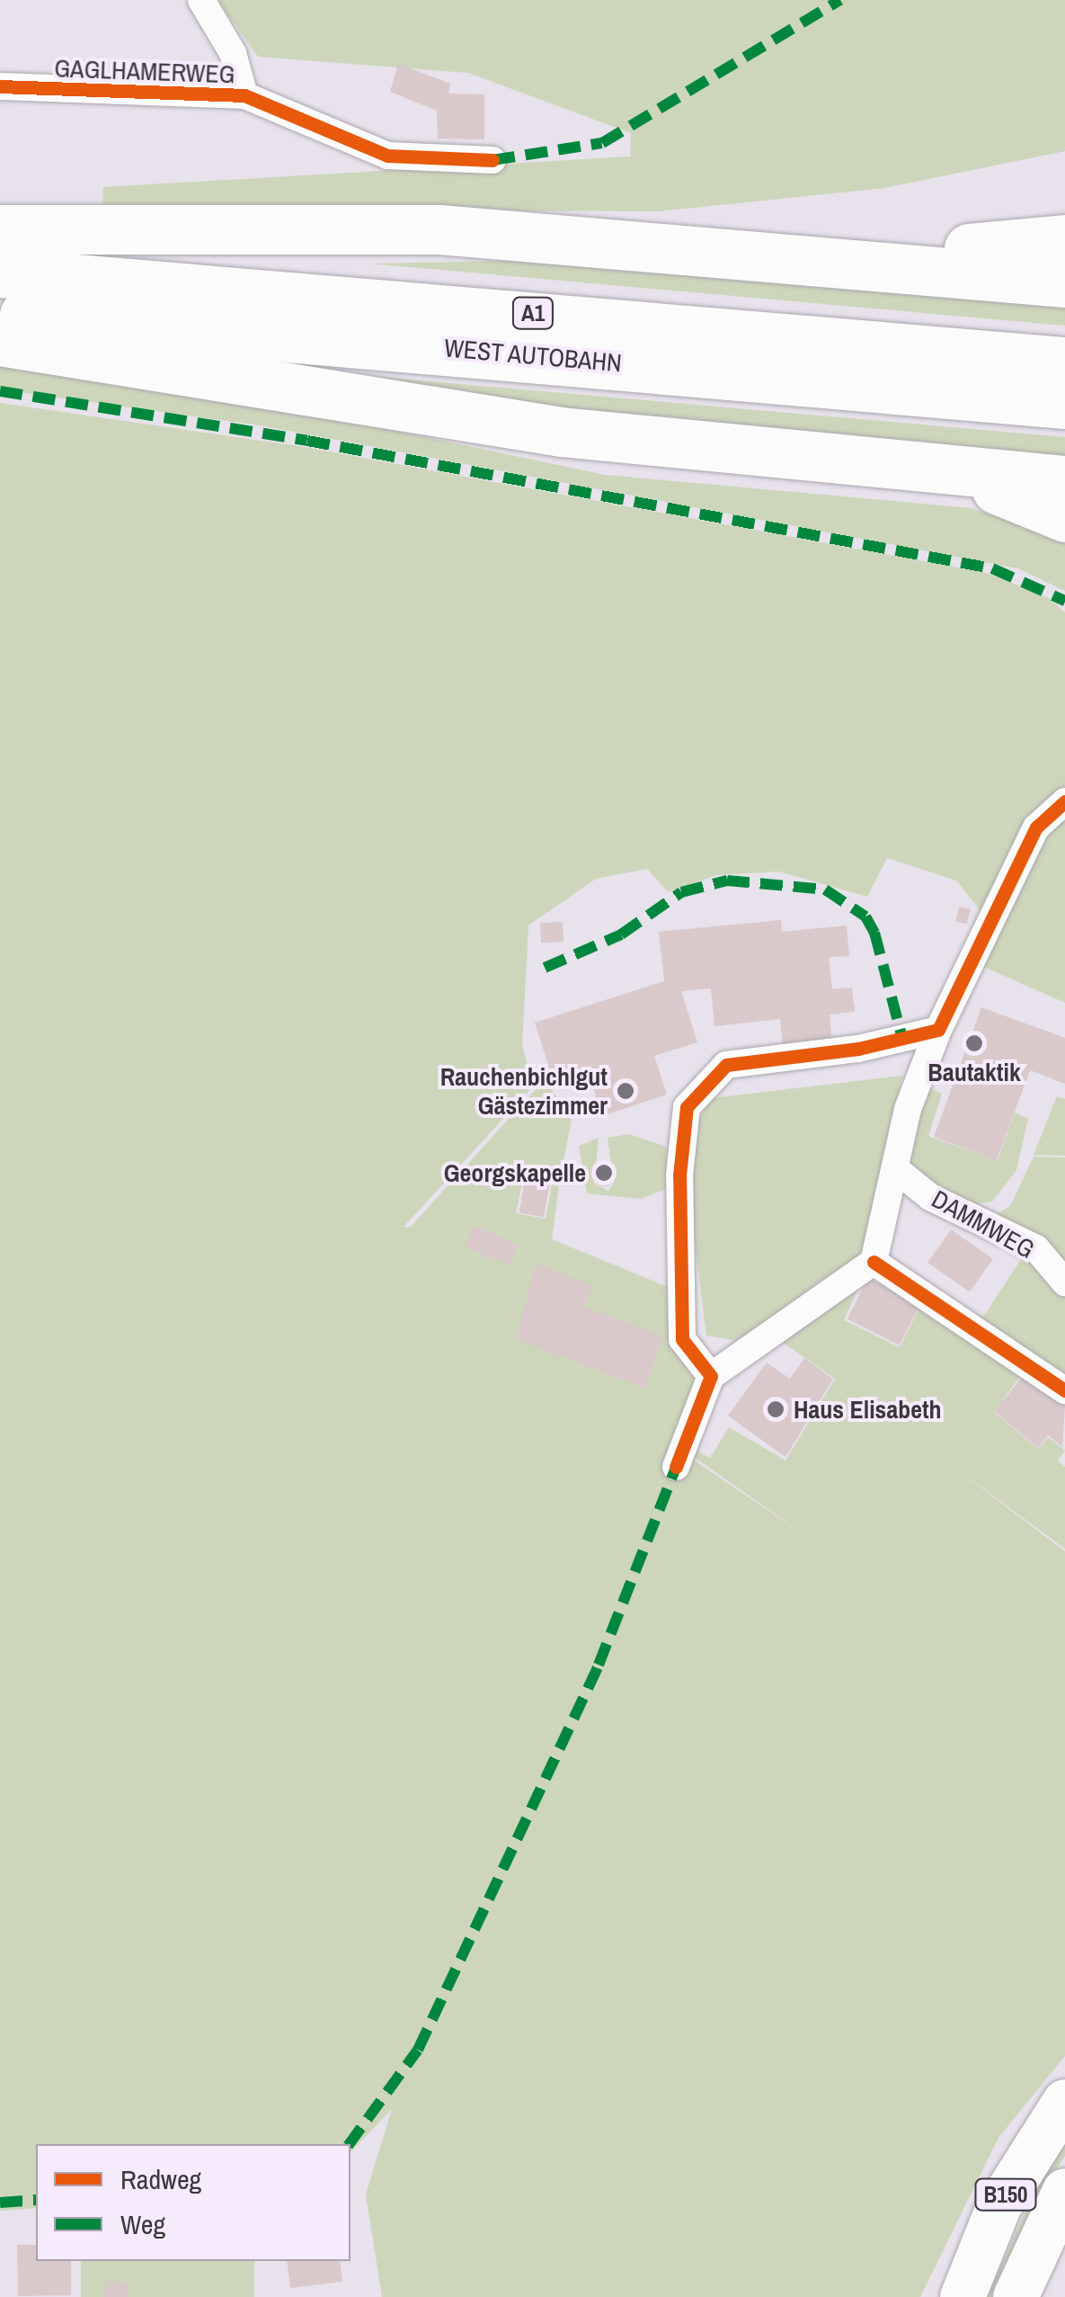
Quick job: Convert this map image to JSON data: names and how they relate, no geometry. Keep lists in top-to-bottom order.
{
  "streets": {
    "highway": ["A1", "WEST AUTOBAHN"],
    "main road": ["B150"],
    "street": ["GAGLHAMERWEG", "DAMMWEG"]
  },
  "places": [
    "Bautaktik",
    "Rauchenbichlgut Gästezimmer",
    "Georgskapelle",
    "Haus Elisabeth"
  ],
  "legend": ["Radweg", "Weg"]
}
